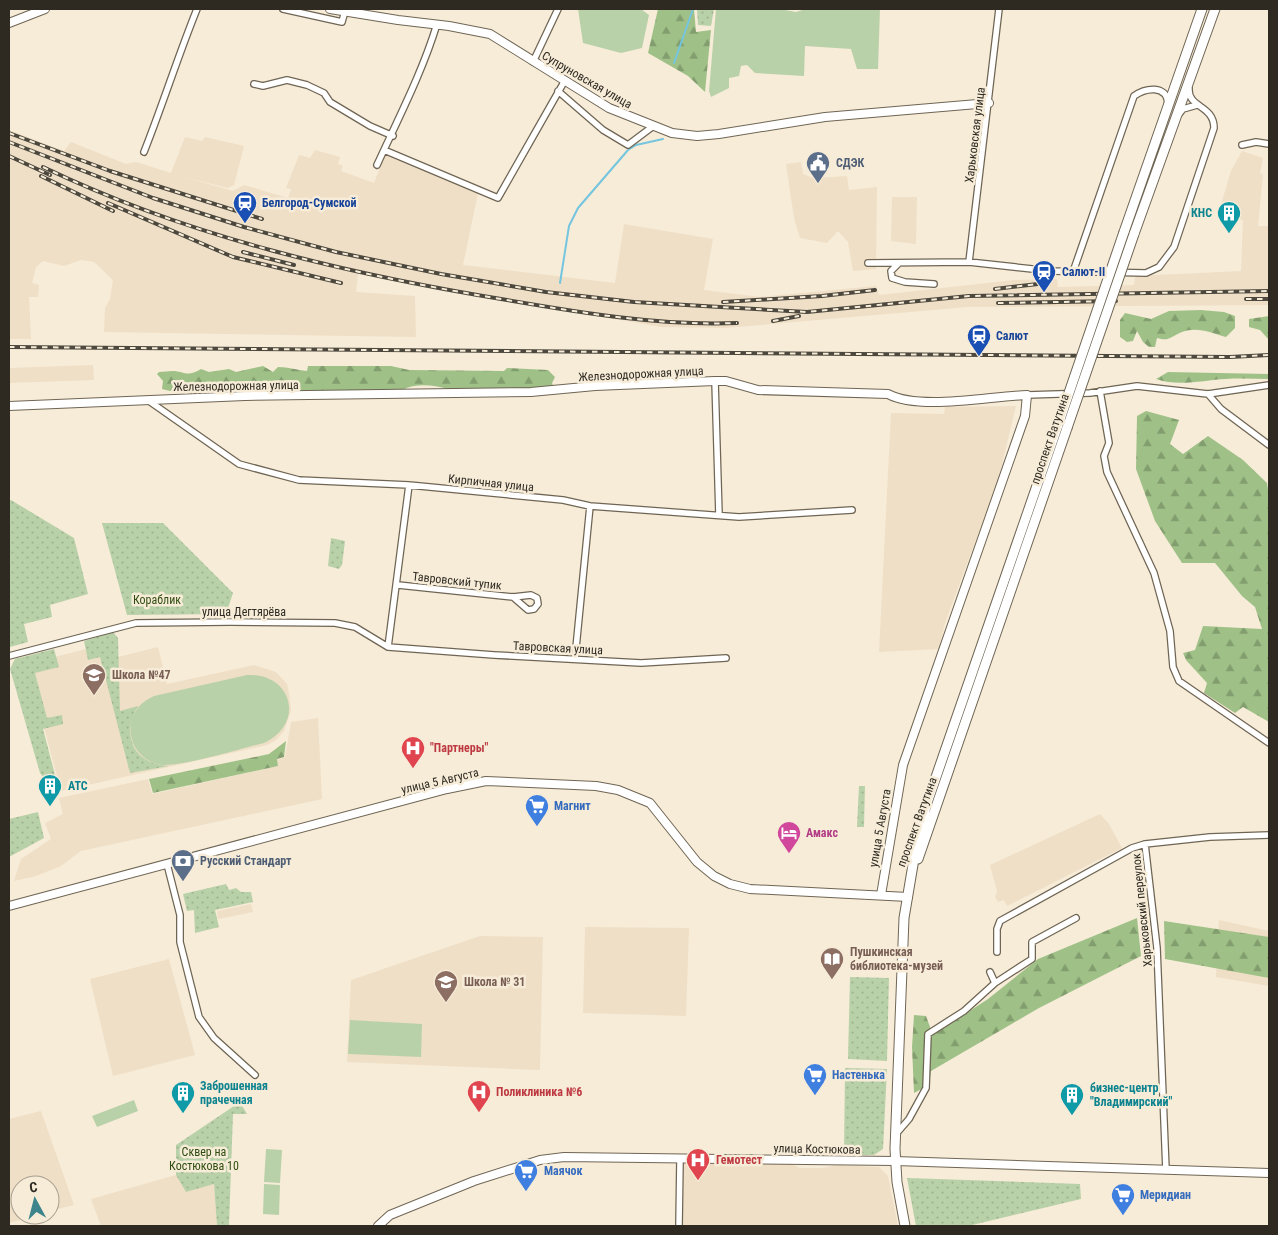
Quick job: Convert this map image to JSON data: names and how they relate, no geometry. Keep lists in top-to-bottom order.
{
  "streets": {
    "main road": ["проспект Ватутина"],
    "street": [
      "Супруновская улица",
      "Харьковская улица",
      "Железнодорожная улица",
      "Кирпичная улица",
      "Тавровский тупик",
      "улица Дегтярёва",
      "Тавровская улица",
      "улица 5 Августа",
      "Харьковский переулок",
      "улица Костюкова"
    ]
  },
  "crossings": [
    ["Супруновская улица", "Харьковская улица"],
    ["Железнодорожная улица", "Кирпичная улица"],
    ["Железнодорожная улица", "улица 5 Августа"],
    ["проспект Ватутина", "улица 5 Августа"],
    ["проспект Ватутина", "улица Костюкова"],
    ["улица Дегтярёва", "Тавровская улица"],
    ["Харьковский переулок", "улица Костюкова"]
  ],
  "parks": ["Кораблик", "Сквер на Костюкова 10"],
  "places": {
    "public building": ["СДЭК"],
    "station": ["Белгород-Сумской", "Салют-II", "Салют"],
    "building": [
      "КНС",
      "АТС",
      "Заброшенная прачечная",
      "бизнес-центр \"Владимирский\""
    ],
    "school or university": ["Школа №47", "Школа № 31"],
    "hospital": ["\"Партнеры\"", "Поликлиника №6", "Гемотест"],
    "supermarket": [
      "Магнит",
      "Настенька",
      "Маячок",
      "Меридиан"
    ],
    "hotel": ["Амакс"],
    "bank": ["Русский Стандарт"],
    "library": ["Пушкинская библиотека-музей"]
  },
  "north": "top"
}
